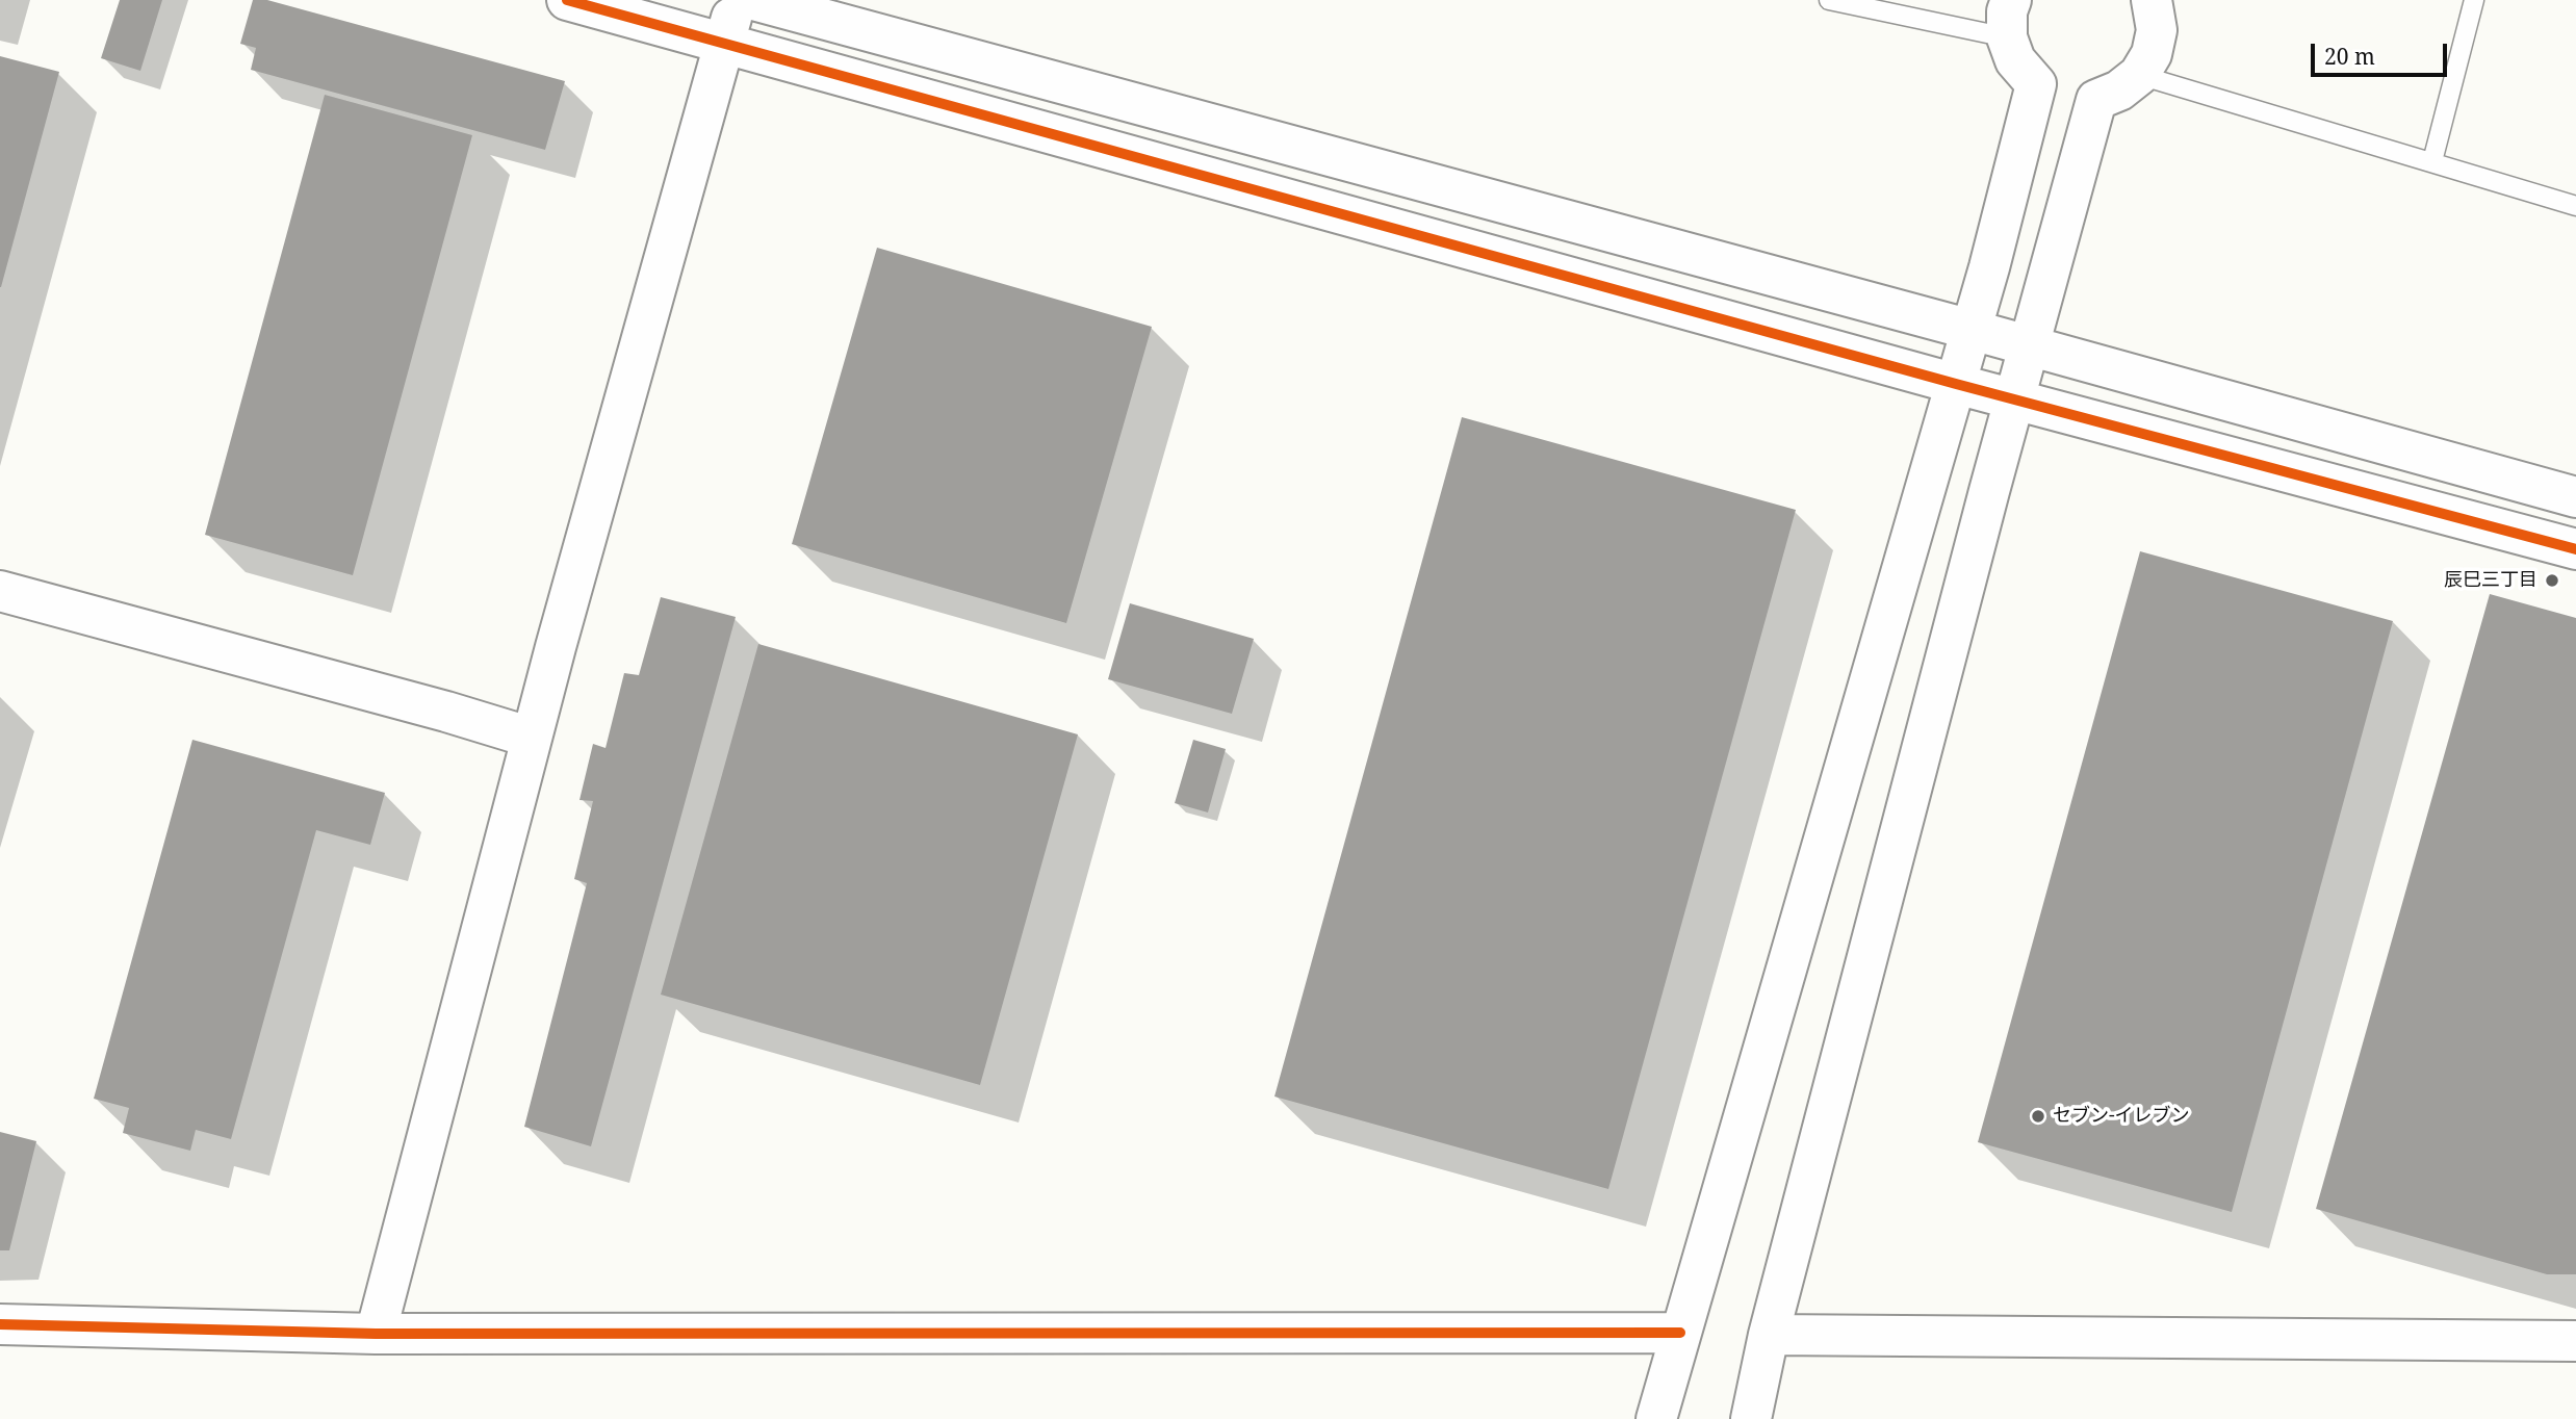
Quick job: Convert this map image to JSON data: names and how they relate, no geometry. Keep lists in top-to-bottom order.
{
  "places": ["辰巳三丁目", "セブン-イレブン"],
  "scale_bar": "20 m"
}
